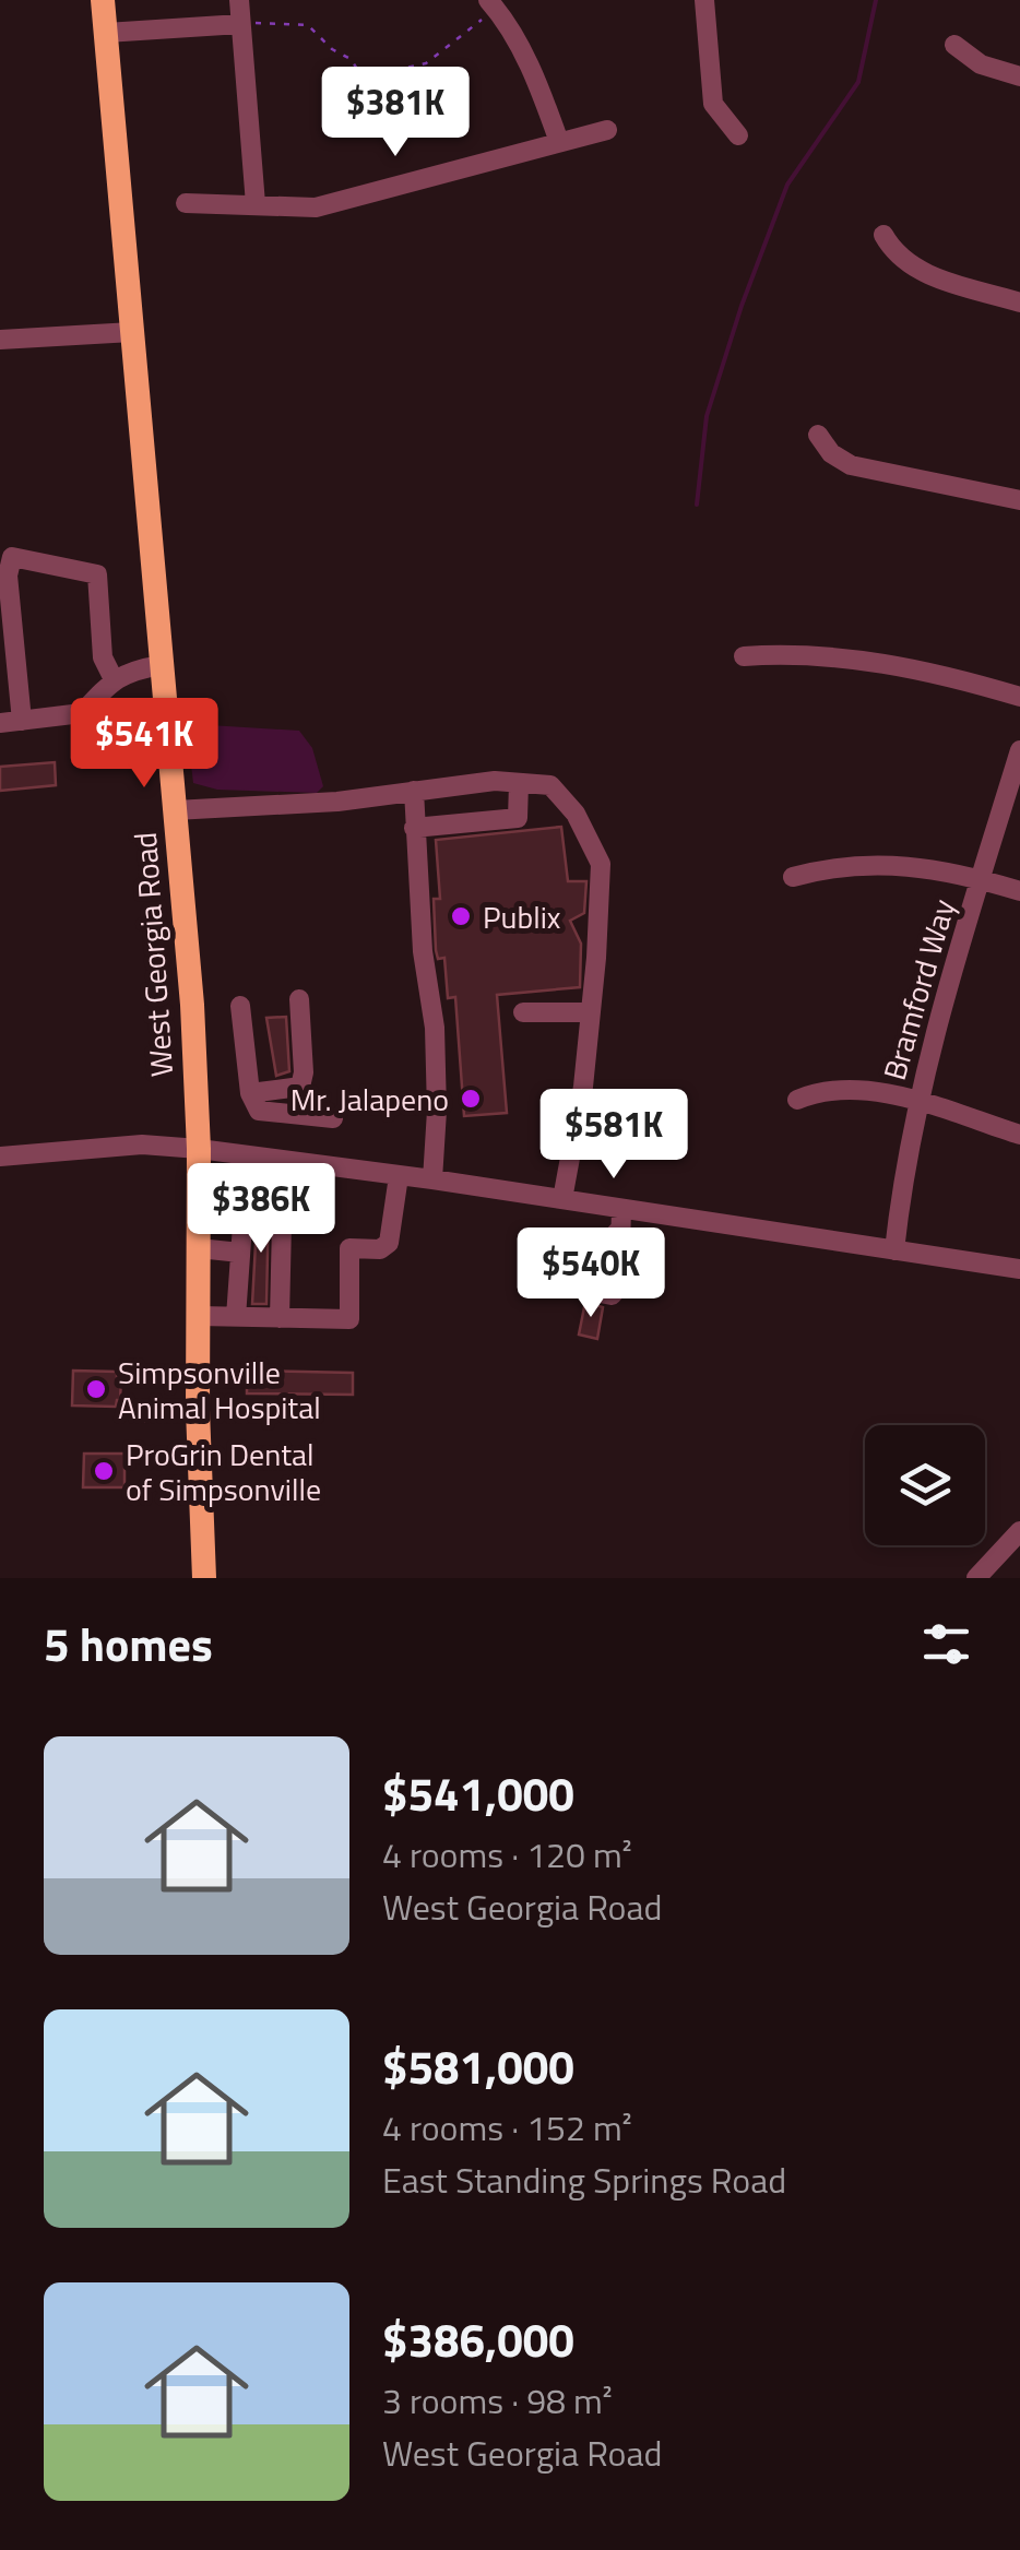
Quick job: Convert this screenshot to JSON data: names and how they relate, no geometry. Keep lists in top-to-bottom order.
{
  "streets": {
    "main road": ["West Georgia Road"],
    "street": ["Bramford Way"]
  },
  "places": [
    "Publix",
    "Mr. Jalapeno",
    "Simpsonville Animal Hospital",
    "ProGrin Dental of Simpsonville"
  ],
  "page": {
    "price": [
      "$381K",
      "$541K",
      "$581K",
      "$386K",
      "$540K"
    ],
    "heading": "5 homes",
    "list": [
      {
        "name": "$541,000",
        "note": "4 rooms · 120 m² · West Georgia Road"
      },
      {
        "name": "$581,000",
        "note": "4 rooms · 152 m² · East Standing Springs Road"
      },
      {
        "name": "$386,000",
        "note": "3 rooms · 98 m² · West Georgia Road"
      }
    ]
  }
}
